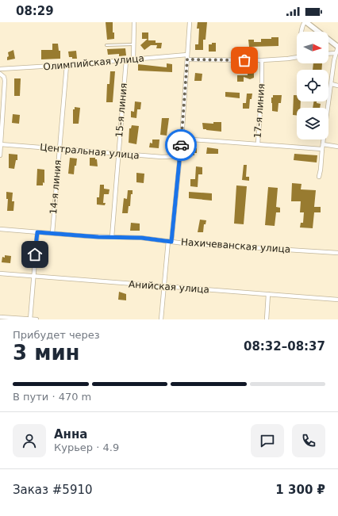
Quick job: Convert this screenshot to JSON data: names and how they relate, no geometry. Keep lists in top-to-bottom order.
{
  "streets": {
    "street": [
      "Олимпийская улица",
      "15-я линия",
      "17-я линия",
      "Центральная улица",
      "14-я линия",
      "Нахичеванская улица",
      "Анийская улица"
    ]
  },
  "crossings": [
    ["Олимпийская улица", "15-я линия"],
    ["Олимпийская улица", "14-я линия"],
    ["15-я линия", "Центральная улица"],
    ["15-я линия", "Нахичеванская улица"],
    ["Центральная улица", "14-я линия"],
    ["14-я линия", "Нахичеванская улица"]
  ],
  "north": "right",
  "page": {
    "status": "08:29",
    "heading": ["3 мин", "Прибудет через", "08:32–08:37"],
    "panel": [
      "Анна",
      "Курьер · 4.9",
      "Заказ #5910",
      "1 300 ₽"
    ],
    "bar": "В пути · 470 m"
  }
}
